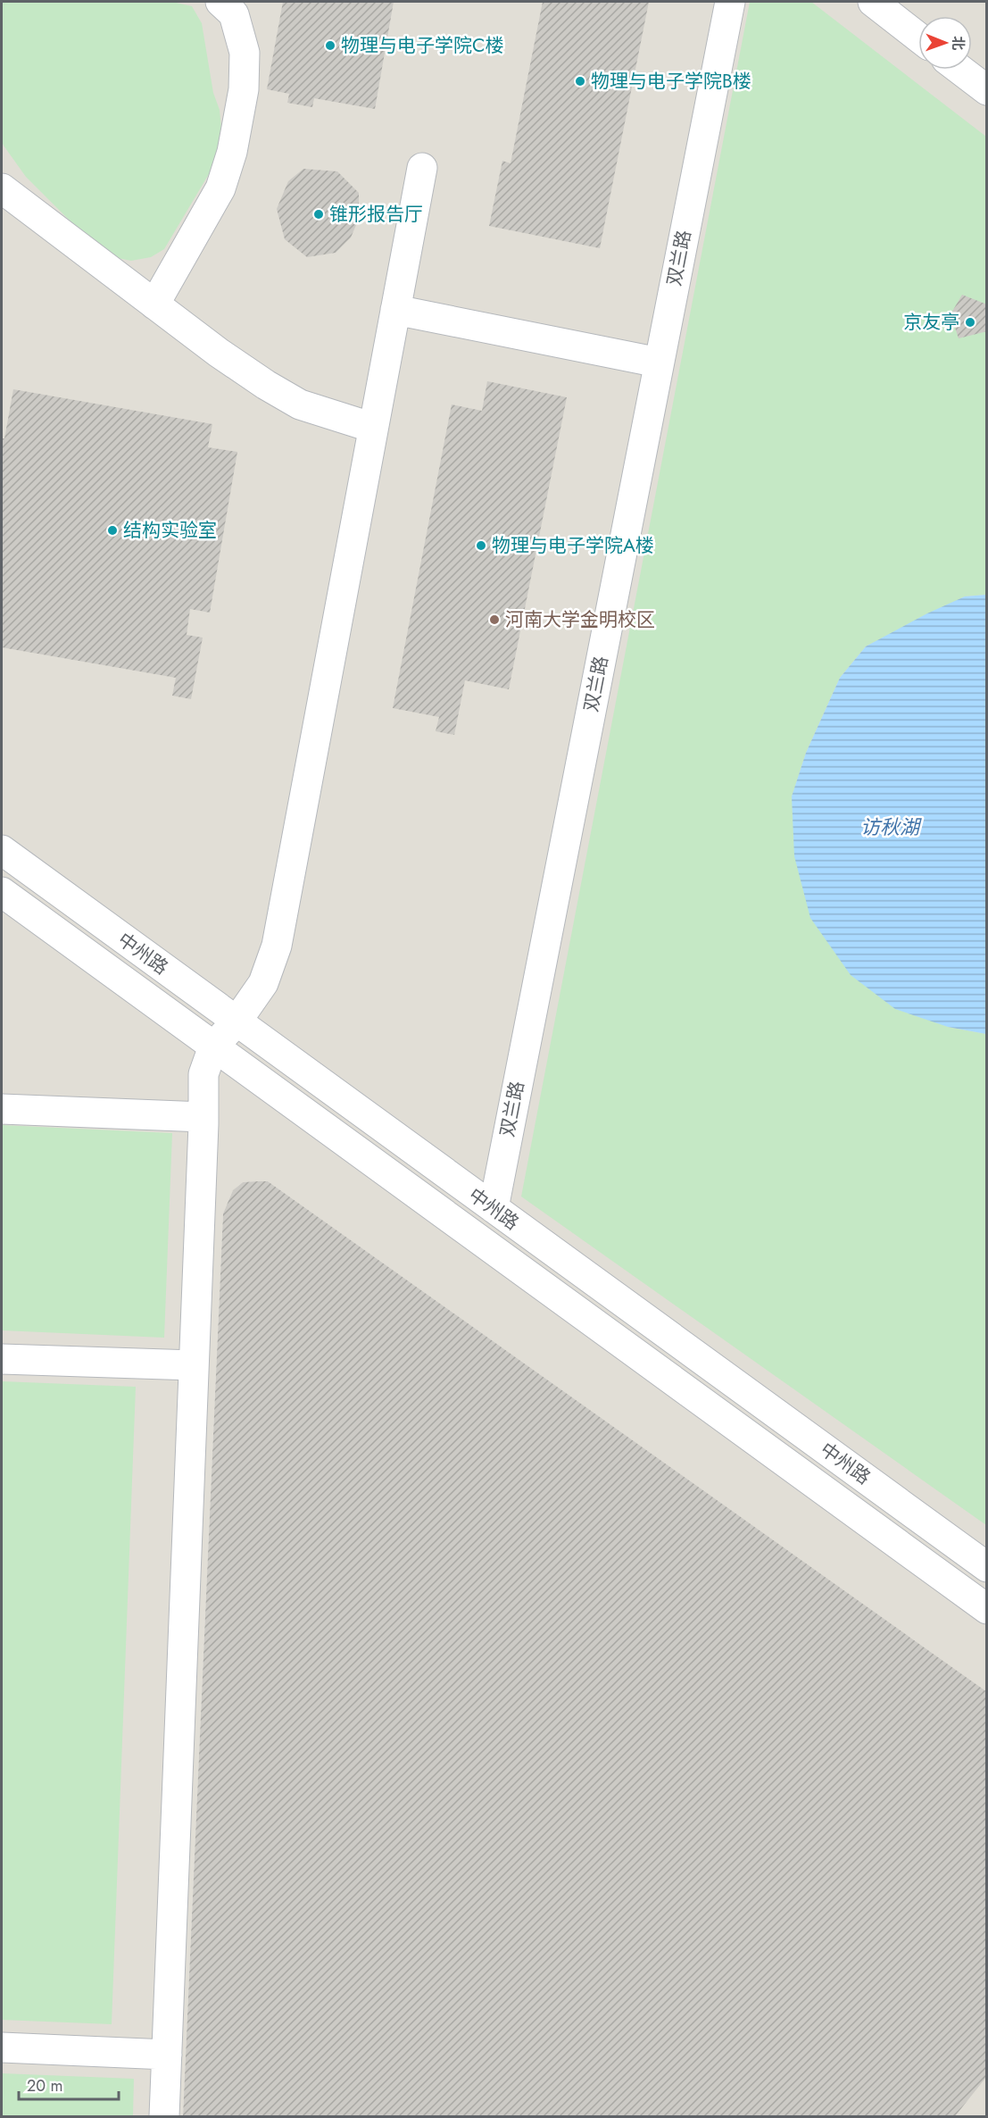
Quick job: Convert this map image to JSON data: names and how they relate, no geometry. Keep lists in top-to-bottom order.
{
  "streets": {
    "lane": ["双兰路", "中州路"]
  },
  "crossings": [
    ["双兰路", "中州路"]
  ],
  "water": ["访秋湖"],
  "places": [
    "物理与电子学院C楼",
    "物理与电子学院B楼",
    "锥形报告厅",
    "京友亭",
    "结构实验室",
    "物理与电子学院A楼",
    "河南大学金明校区"
  ],
  "scale_bar": "20 m",
  "north": "right"
}
